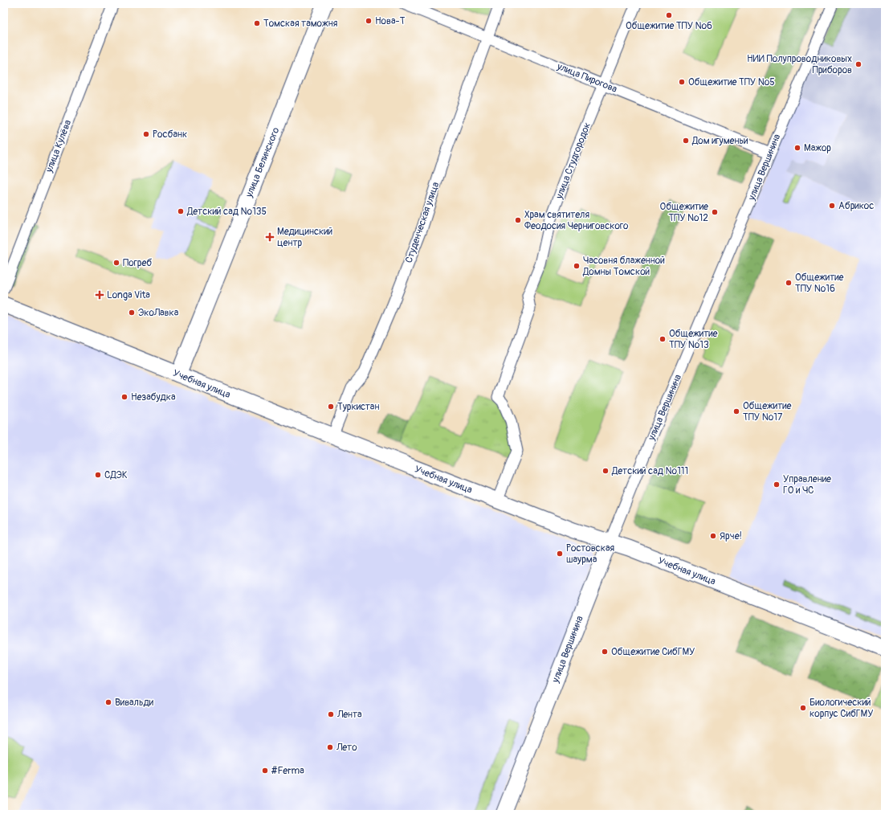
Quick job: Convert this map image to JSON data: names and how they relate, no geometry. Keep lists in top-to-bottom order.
{
  "streets": {
    "main road": ["улица Белинского", "улица Вершинина", "Учебная улица"],
    "street": [
      "улица Пирогова",
      "улица Кулёва",
      "улица Студгородок",
      "Студенческая улица"
    ]
  },
  "crossings": [
    ["улица Пирогова", "улица Студгородок"],
    ["улица Пирогова", "улица Вершинина"],
    ["улица Пирогова", "Студенческая улица"],
    ["улица Студгородок", "Учебная улица"],
    ["улица Белинского", "Учебная улица"],
    ["улица Вершинина", "Учебная улица"],
    ["Студенческая улица", "Учебная улица"]
  ],
  "places": {
    "other": [
      "Общежитие ТПУ №6",
      "Нова-Т",
      "Томская таможня",
      "НИИ Полупроводниковых Приборов",
      "Общежитие ТПУ №5",
      "Росбанк",
      "Дом игуменьи",
      "Мажор",
      "Абрикос",
      "Детский сад №135",
      "Общежитие ТПУ №12",
      "Храм святителя Феодосия Черниговского",
      "Погреб",
      "Часовня блаженной Домны Томской",
      "Общежитие ТПУ №16",
      "ЭкоЛавка",
      "Общежитие ТПУ №13",
      "Незабудка",
      "Туркистан",
      "Общежитие ТПУ №17",
      "Детский сад №111",
      "СДЭК",
      "Управление ГО и ЧС",
      "Ярче!",
      "Ростовская шаурма",
      "Общежитие СибГМУ",
      "Вивальди",
      "Биологический корпус СибГМУ",
      "Лента",
      "Лето",
      "#Ferma"
    ],
    "health": ["Медицинский центр", "Longa Vita"]
  }
}
